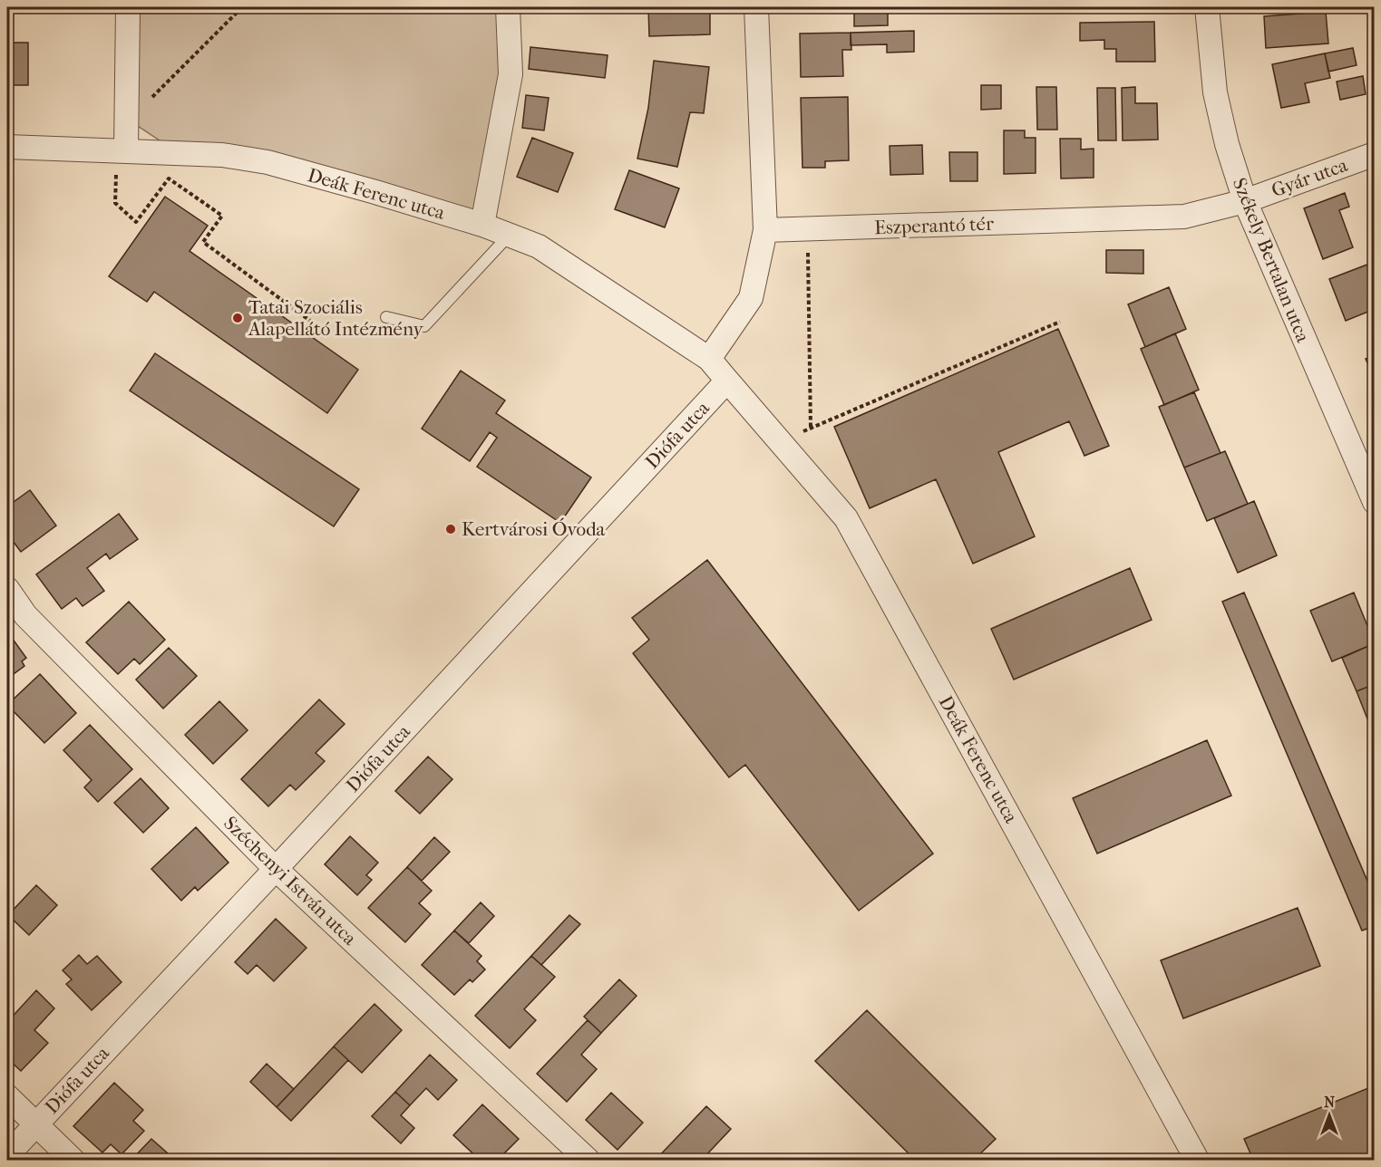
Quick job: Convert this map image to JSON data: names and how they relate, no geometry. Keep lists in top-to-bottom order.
{
  "streets": {
    "street": [
      "Gyár utca",
      "Deák Ferenc utca",
      "Eszperantó tér",
      "Székely Bertalan utca",
      "Diófa utca",
      "Széchenyi István utca"
    ]
  },
  "crossings": [
    ["Gyár utca", "Eszperantó tér"],
    ["Gyár utca", "Székely Bertalan utca"],
    ["Deák Ferenc utca", "Diófa utca"],
    ["Eszperantó tér", "Székely Bertalan utca"],
    ["Diófa utca", "Széchenyi István utca"]
  ],
  "places": ["Tatai Szociális Alapellátó Intézmény", "Kertvárosi Óvoda"],
  "north": "top"
}
